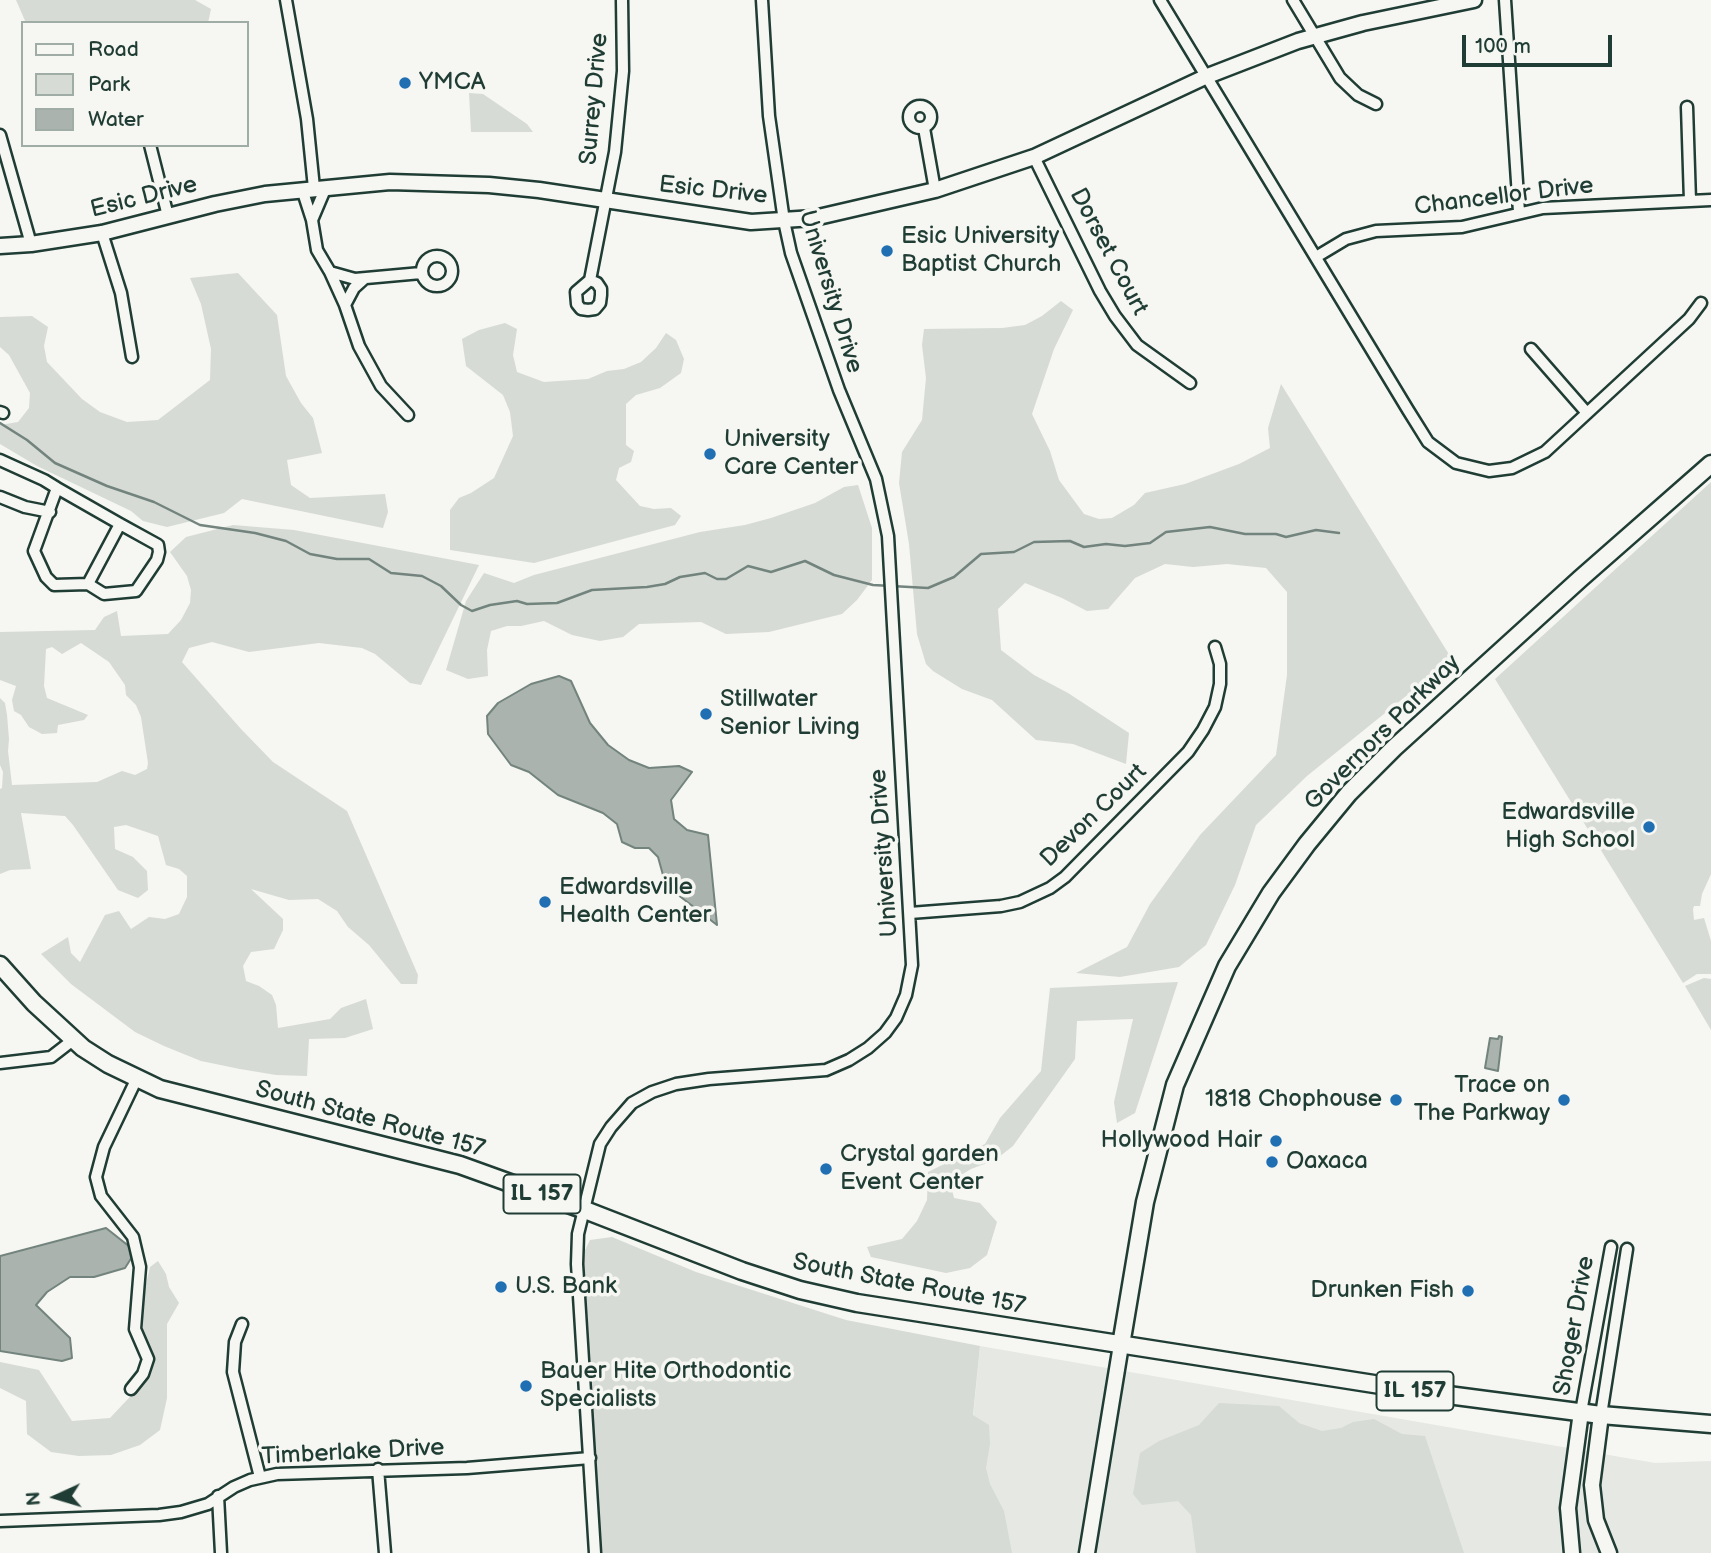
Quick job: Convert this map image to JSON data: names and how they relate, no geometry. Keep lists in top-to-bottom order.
{
  "streets": {
    "main road": ["Governors Parkway", "South State Route 157", "IL 157"],
    "street": [
      "Surrey Drive",
      "Esic Drive",
      "Chancellor Drive",
      "Dorset Court",
      "University Drive",
      "Devon Court",
      "Shoger Drive",
      "Timberlake Drive"
    ]
  },
  "crossings": [
    ["Surrey Drive", "Esic Drive"],
    ["Esic Drive", "Dorset Court"],
    ["Esic Drive", "University Drive"],
    ["University Drive", "Devon Court"],
    ["University Drive", "South State Route 157"],
    ["University Drive", "Timberlake Drive"],
    ["Governors Parkway", "South State Route 157"],
    ["South State Route 157", "Shoger Drive"]
  ],
  "places": [
    "YMCA",
    "Esic University Baptist Church",
    "University Care Center",
    "Stillwater Senior Living",
    "Edwardsville High School",
    "Edwardsville Health Center",
    "1818 Chophouse",
    "Trace on The Parkway",
    "Hollywood Hair",
    "Oaxaca",
    "Crystal garden Event Center",
    "U.S. Bank",
    "Drunken Fish",
    "Bauer Hite Orthodontic Specialists"
  ],
  "legend": ["Road", "Park", "Water"],
  "scale_bar": "100 m",
  "north": "left"
}
